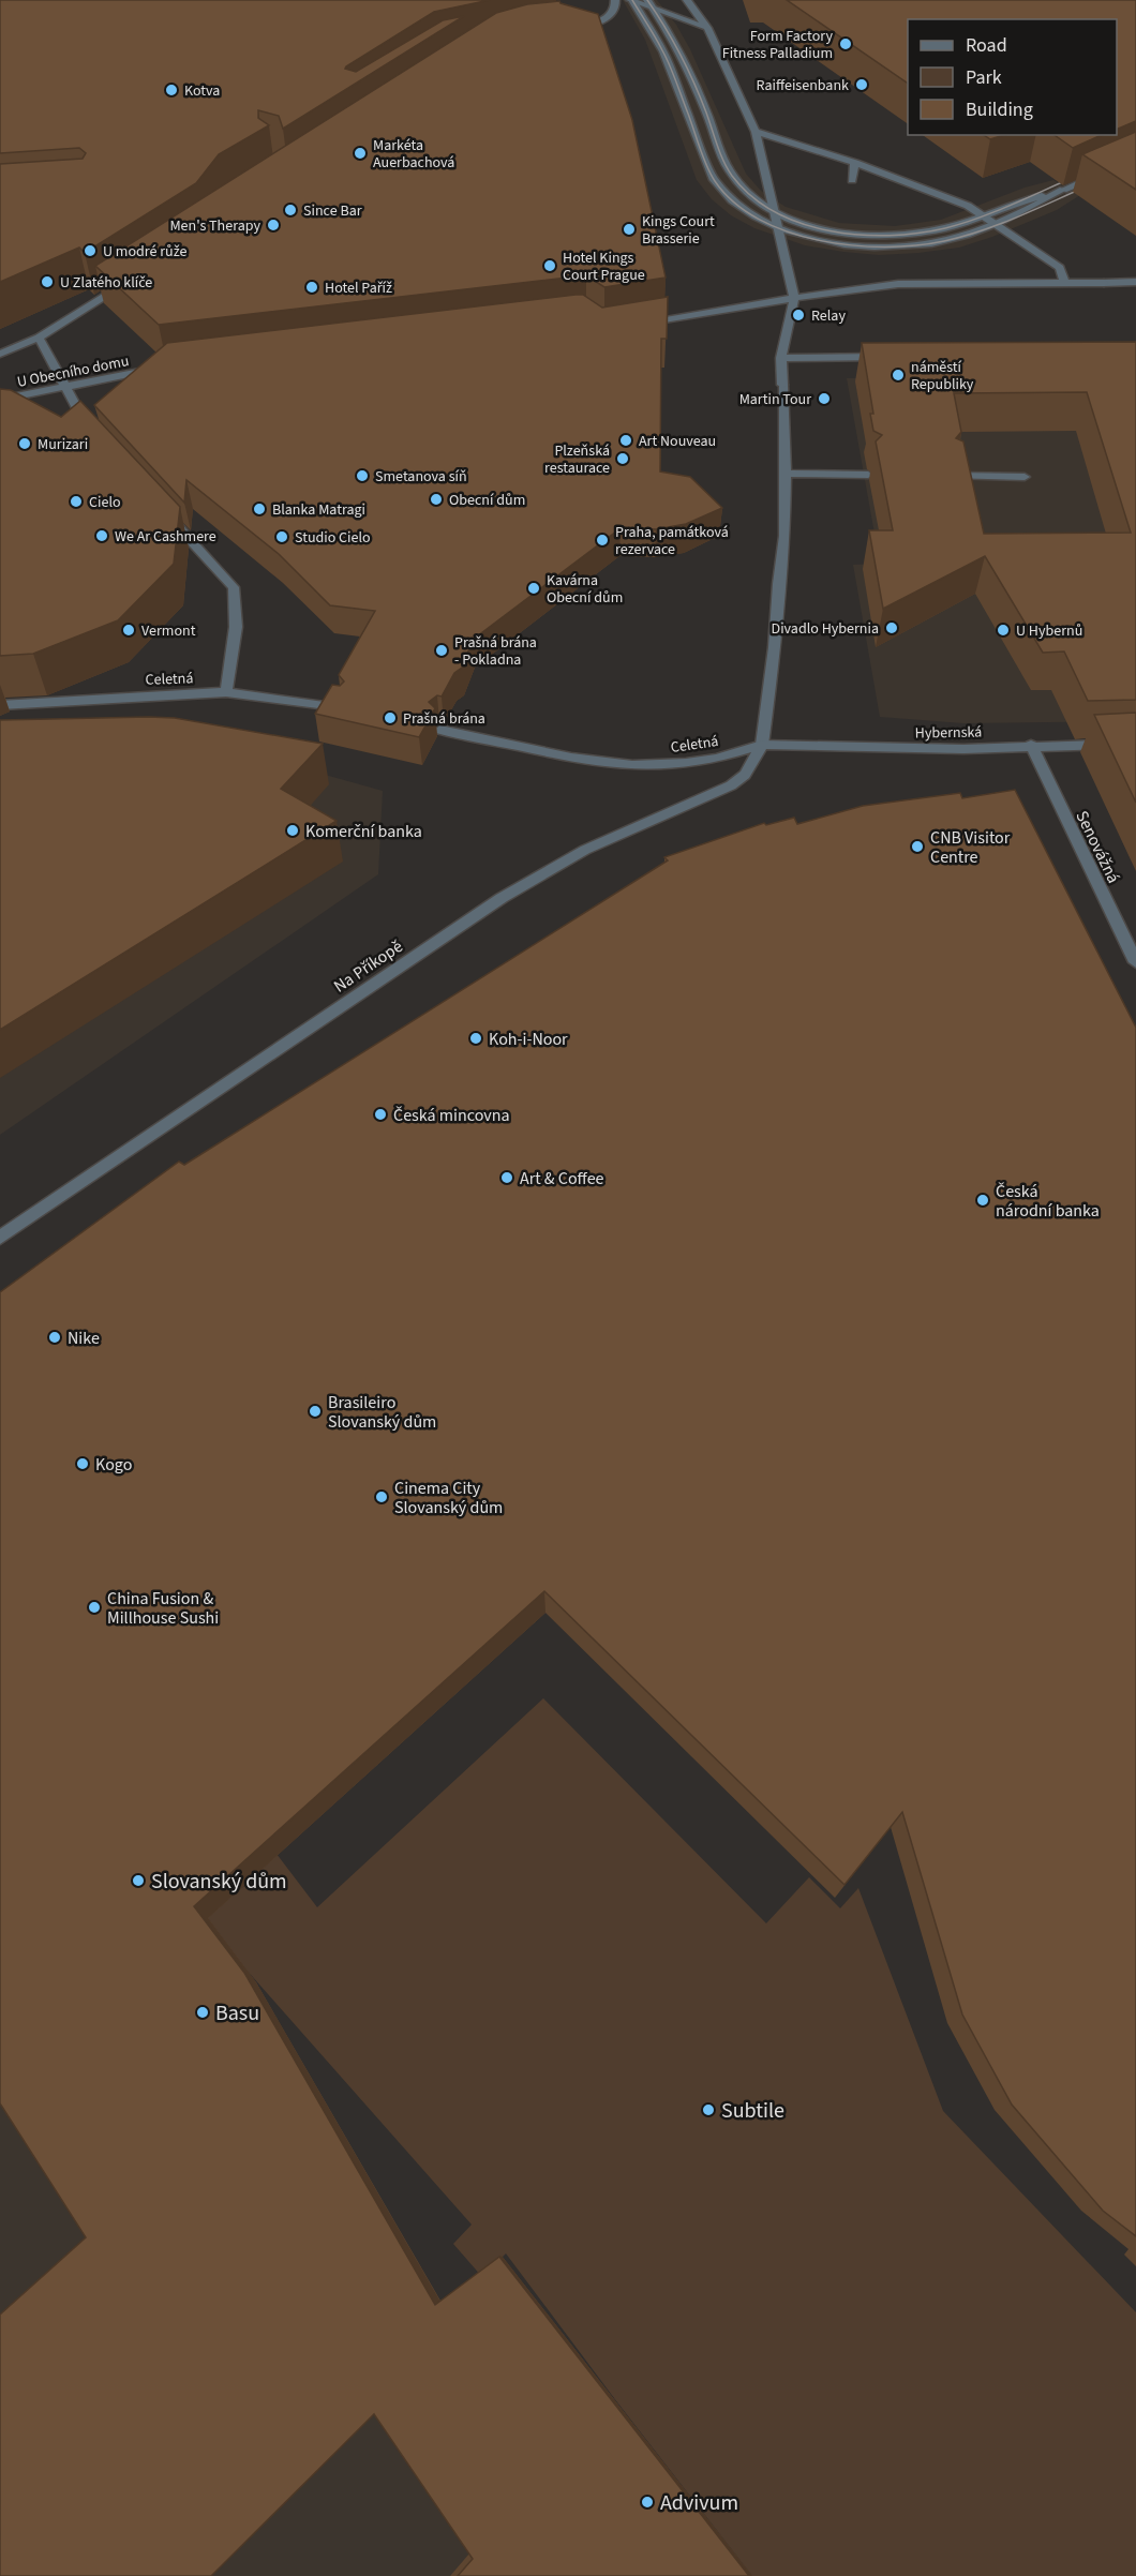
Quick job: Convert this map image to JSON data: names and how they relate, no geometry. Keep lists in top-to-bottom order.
{
  "streets": {
    "street": [
      "U Obecního domu",
      "Celetná",
      "Hybernská",
      "Senovážná",
      "Na Příkopě"
    ]
  },
  "crossings": [
    ["Celetná", "Hybernská"],
    ["Celetná", "Na Příkopě"],
    ["Hybernská", "Senovážná"],
    ["Hybernská", "Na Příkopě"]
  ],
  "places": [
    "Form Factory Fitness Palladium",
    "Raiffeisenbank",
    "Kotva",
    "Markéta Auerbachová",
    "Since Bar",
    "Men's Therapy",
    "Kings Court Brasserie",
    "U modré růže",
    "Hotel Kings Court Prague",
    "U Zlatého klíče",
    "Hotel Paříž",
    "Relay",
    "náměstí Republiky",
    "Martin Tour",
    "Art Nouveau",
    "Murizari",
    "Plzeňská restaurace",
    "Smetanova síň",
    "Obecní dům",
    "Cielo",
    "Blanka Matragi",
    "We Ar Cashmere",
    "Studio Cielo",
    "Praha, památková rezervace",
    "Kavárna Obecní dům",
    "Divadlo Hybernia",
    "Vermont",
    "U Hybernů",
    "Prašná brána - Pokladna",
    "Prašná brána",
    "Komerční banka",
    "CNB Visitor Centre",
    "Koh-i-Noor",
    "Česká mincovna",
    "Art & Coffee",
    "Česká národní banka",
    "Nike",
    "Brasileiro Slovanský dům",
    "Kogo",
    "Cinema City Slovanský dům",
    "China Fusion & Millhouse Sushi",
    "Slovanský dům",
    "Basu",
    "Subtile",
    "Advivum"
  ],
  "legend": ["Road", "Park", "Building"]
}
